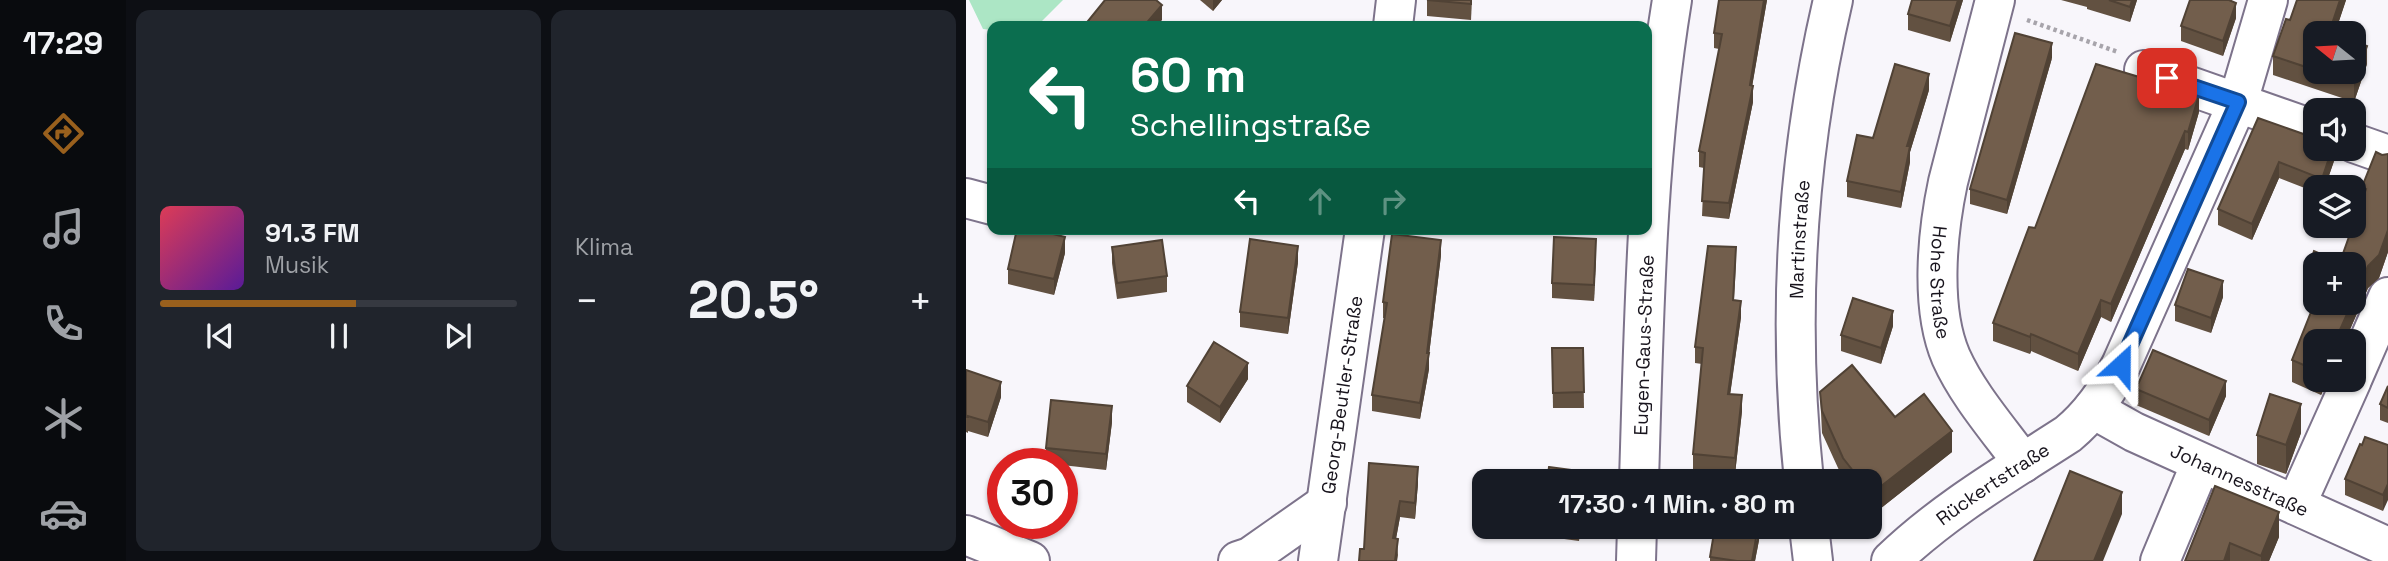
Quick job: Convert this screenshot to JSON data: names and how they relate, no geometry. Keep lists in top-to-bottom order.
{
  "streets": {
    "street": [
      "Martinstraße",
      "Hohe Straße",
      "Eugen-Gaus-Straße",
      "Georg-Beutler-Straße",
      "Johannesstraße",
      "Rückertstraße"
    ]
  },
  "crossings": [
    ["Hohe Straße", "Rückertstraße"],
    ["Johannesstraße", "Rückertstraße"]
  ],
  "north": "left",
  "page": {
    "tabs": "17:29",
    "tile": "Klima",
    "map_buttons": ["+", "−"],
    "turn": ["60 m", "Schellingstraße"],
    "song": ["91.3 FM", "Musik"],
    "heat": ["−", "20.5°", "+"],
    "limit": "30",
    "trip": "17:30 · 1 Min. · 80 m"
  }
}
